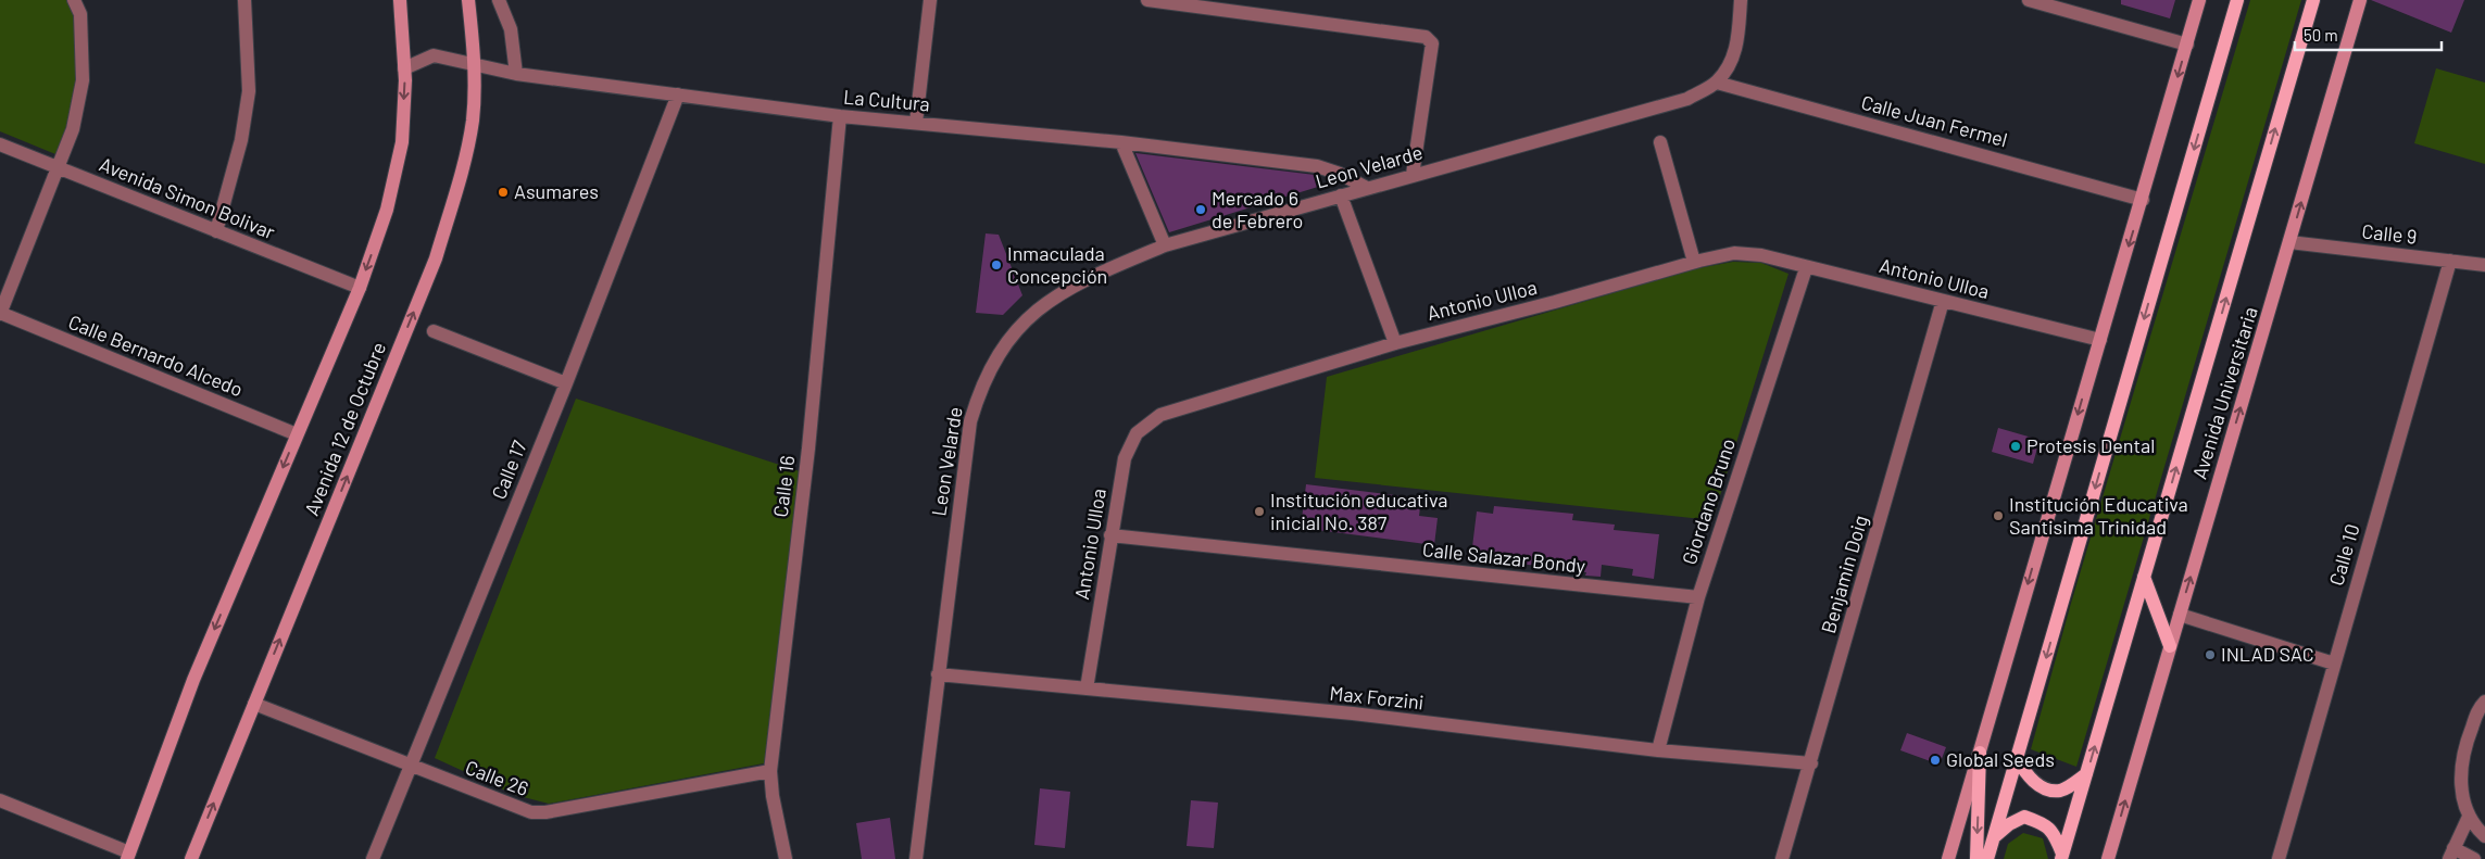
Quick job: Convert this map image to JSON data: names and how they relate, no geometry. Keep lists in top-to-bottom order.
{
  "streets": {
    "main road": ["Avenida Universitaria", "Avenida 12 de Octubre"],
    "street": [
      "La Cultura",
      "Calle Juan Fermel",
      "Leon Velarde",
      "Avenida Simon Bolivar",
      "Calle 9",
      "Antonio Ulloa",
      "Calle Bernardo Alcedo",
      "Calle 17",
      "Calle 16",
      "Giordano Bruno",
      "Calle 10",
      "Calle Salazar Bondy",
      "Benjamin Doig",
      "Max Forzini",
      "Calle 26"
    ]
  },
  "crossings": [
    ["La Cultura", "Leon Velarde"],
    ["La Cultura", "Avenida 12 de Octubre"],
    ["La Cultura", "Calle 17"],
    ["La Cultura", "Calle 16"],
    ["Calle Juan Fermel", "Leon Velarde"],
    ["Leon Velarde", "Max Forzini"],
    ["Calle 9", "Avenida Universitaria"],
    ["Calle 9", "Calle 10"],
    ["Antonio Ulloa", "Giordano Bruno"],
    ["Antonio Ulloa", "Calle Salazar Bondy"],
    ["Antonio Ulloa", "Benjamin Doig"],
    ["Antonio Ulloa", "Max Forzini"],
    ["Avenida 12 de Octubre", "Calle 26"],
    ["Calle 17", "Calle 26"],
    ["Calle 16", "Calle 26"],
    ["Giordano Bruno", "Calle Salazar Bondy"],
    ["Giordano Bruno", "Max Forzini"],
    ["Benjamin Doig", "Max Forzini"]
  ],
  "places": [
    "Asumares",
    "Mercado 6 de Febrero",
    "Inmaculada Concepción",
    "Protesis Dental",
    "Institución educativa inicial No. 387",
    "Institución Educativa Santisima Trinidad",
    "INLAD SAC",
    "Global Seeds"
  ],
  "scale_bar": "50 m"
}
